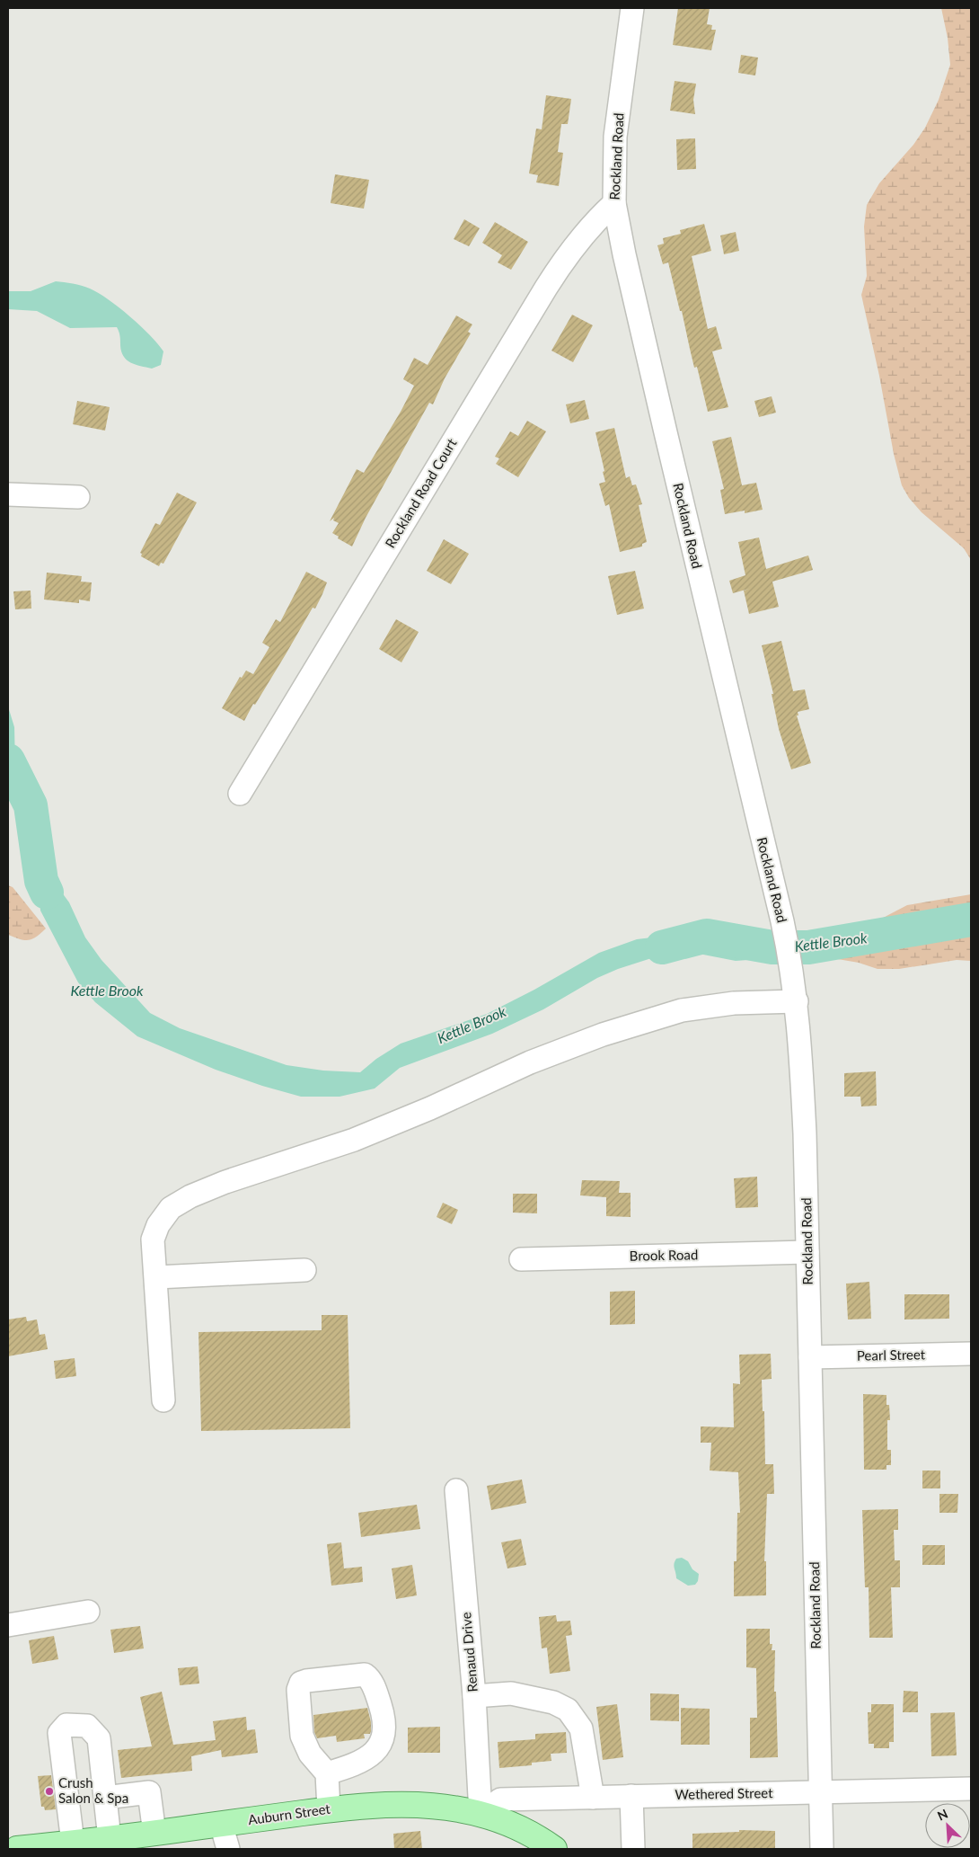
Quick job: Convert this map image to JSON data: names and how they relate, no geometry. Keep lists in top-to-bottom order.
{
  "streets": {
    "main road": ["Auburn Street"],
    "street": [
      "Rockland Road",
      "Rockland Road Court",
      "Brook Road",
      "Pearl Street",
      "Renaud Drive",
      "Wethered Street"
    ]
  },
  "crossings": [
    ["Rockland Road", "Rockland Road Court"],
    ["Rockland Road", "Brook Road"],
    ["Rockland Road", "Pearl Street"],
    ["Rockland Road", "Wethered Street"],
    ["Renaud Drive", "Wethered Street"],
    ["Renaud Drive", "Auburn Street"],
    ["Wethered Street", "Auburn Street"]
  ],
  "water": ["Kettle Brook"],
  "places": ["Crush Salon & Spa"],
  "north": "top left"
}
